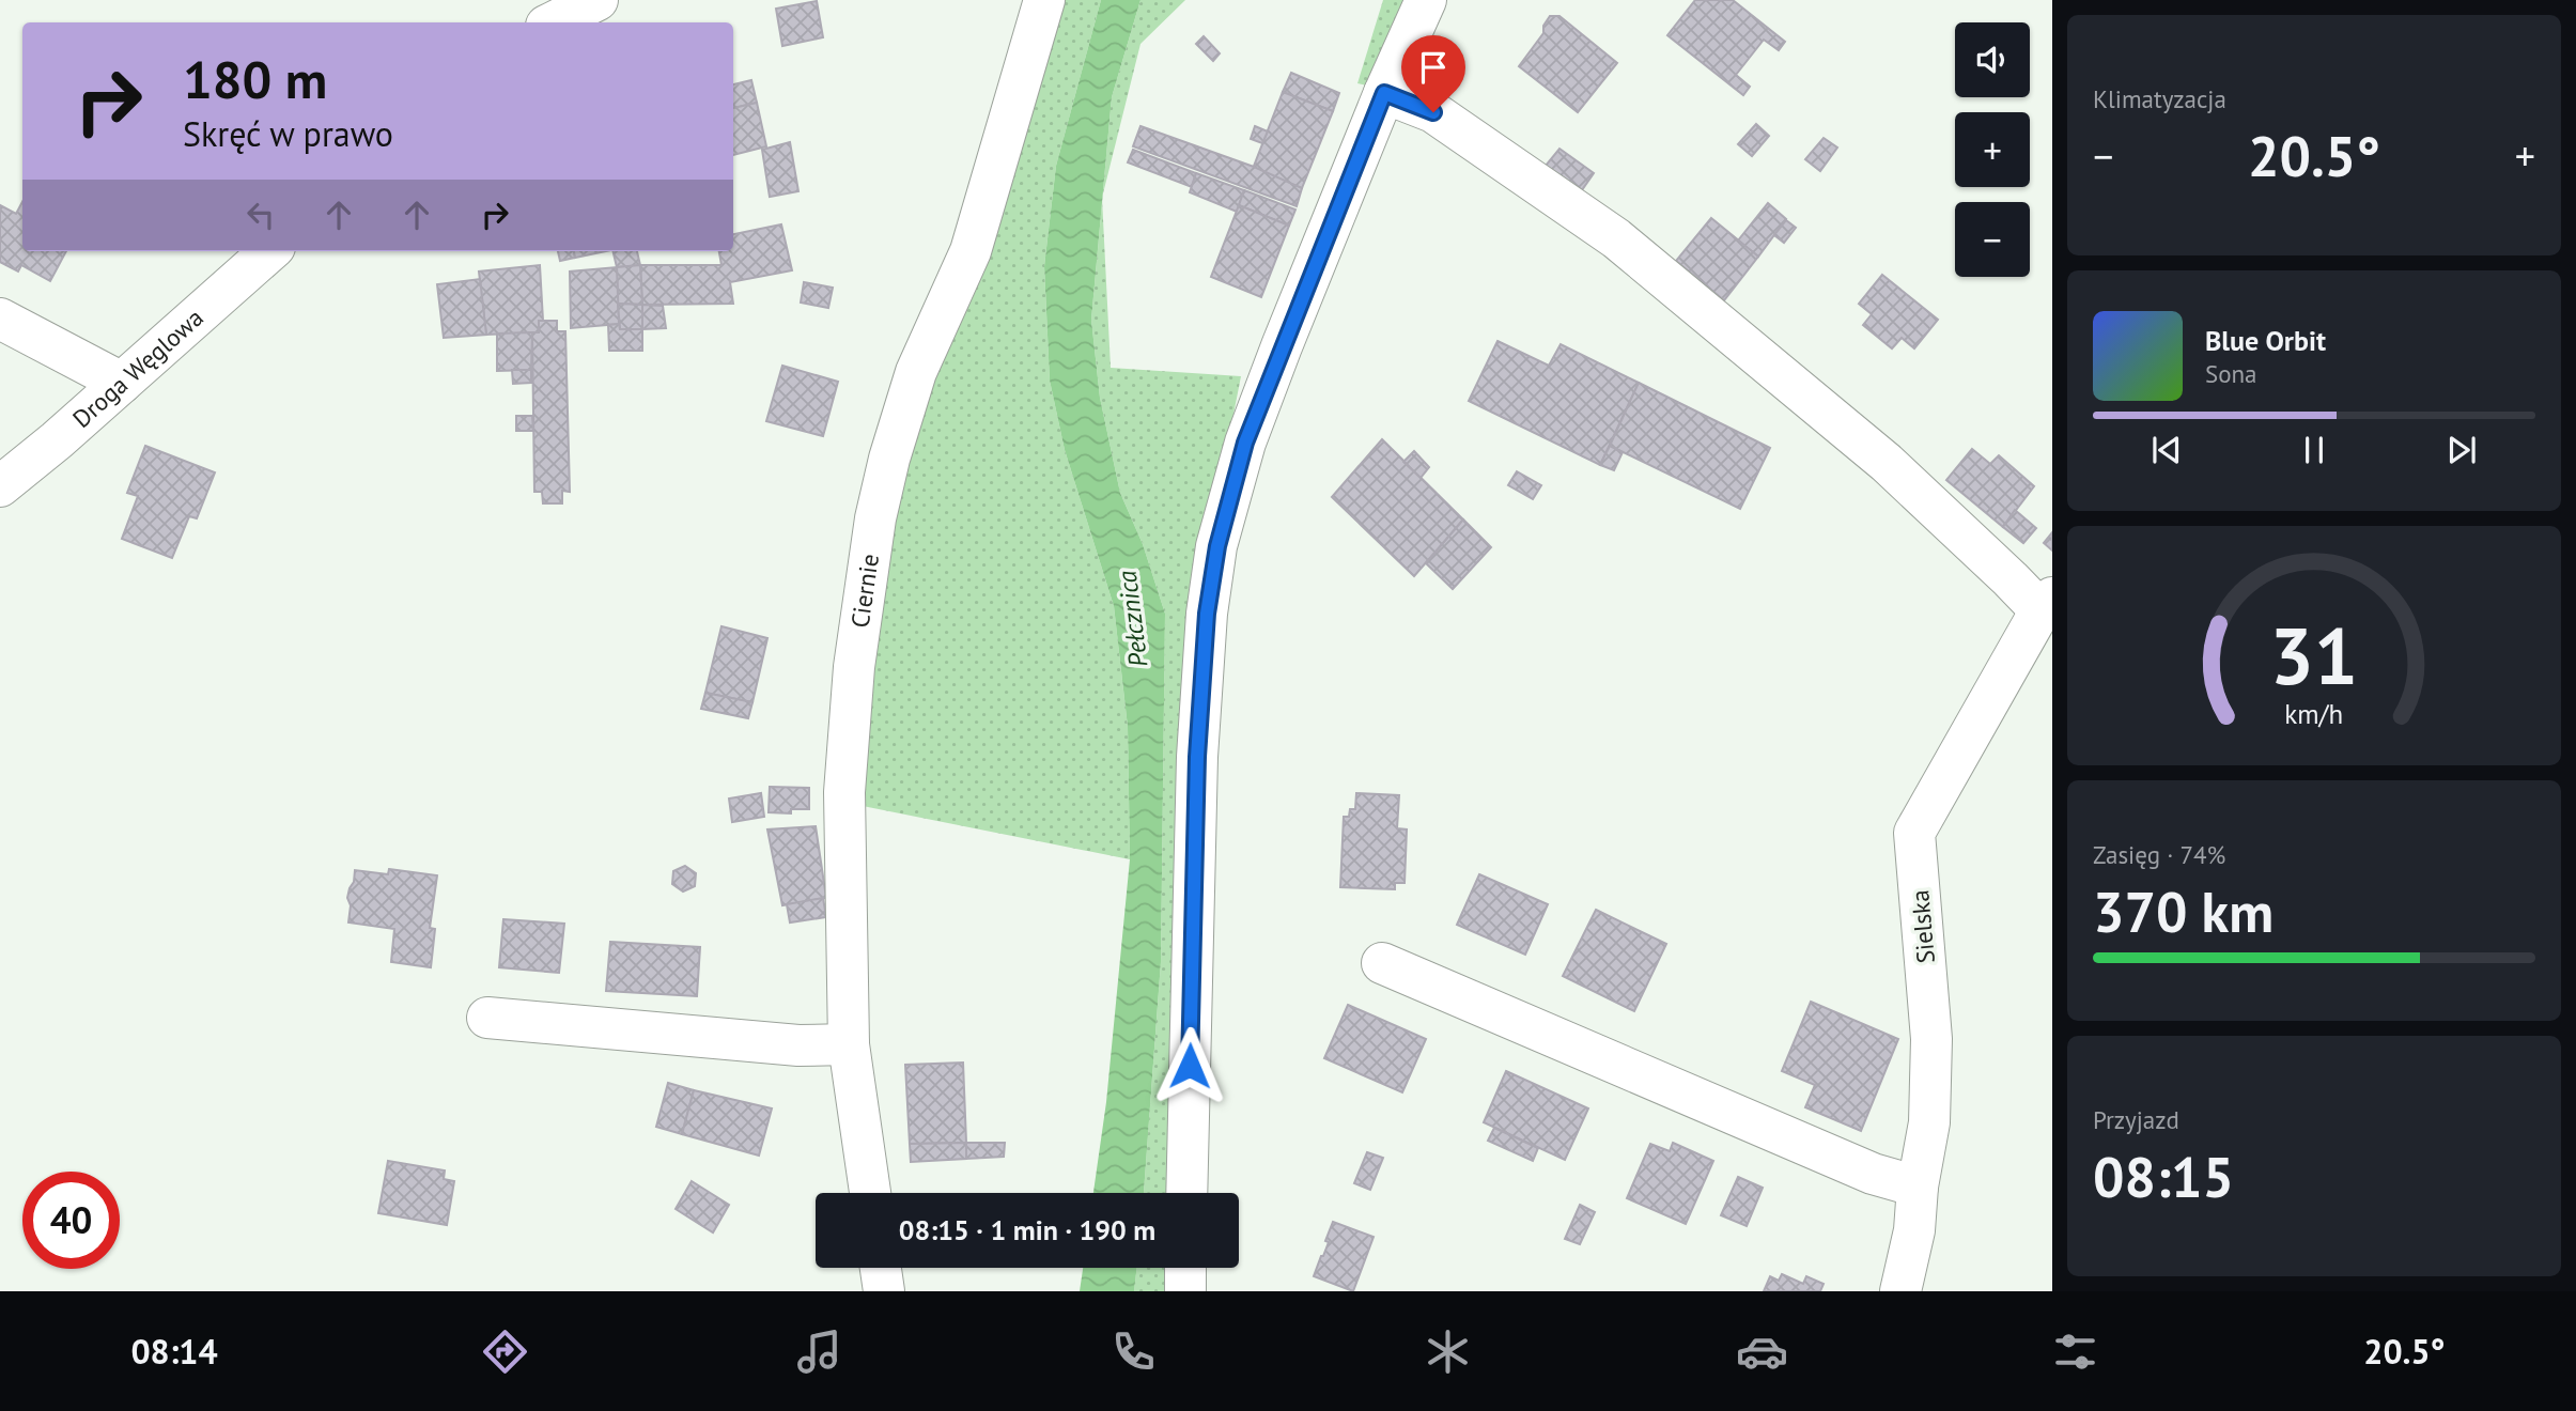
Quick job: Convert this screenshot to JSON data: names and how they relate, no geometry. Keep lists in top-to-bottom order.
{
  "streets": {
    "street": ["Droga Węglowa", "Ciernie", "Sielska"]
  },
  "water": ["Pełcznica"],
  "page": {
    "tile": [
      "Klimatyzacja",
      ["Zasięg · 74%", "370 km"],
      ["Przyjazd", "08:15"]
    ],
    "map_buttons": ["+", "−"],
    "turn": ["180 m", "Skręć w prawo"],
    "heat": ["−", "20.5°", "+"],
    "song": ["Blue Orbit", "Sona"],
    "limit": "40",
    "trip": "08:15 · 1 min · 190 m",
    "tabs": ["08:14", "20.5°"],
    "gauge": ["31", "km/h"]
  }
}
